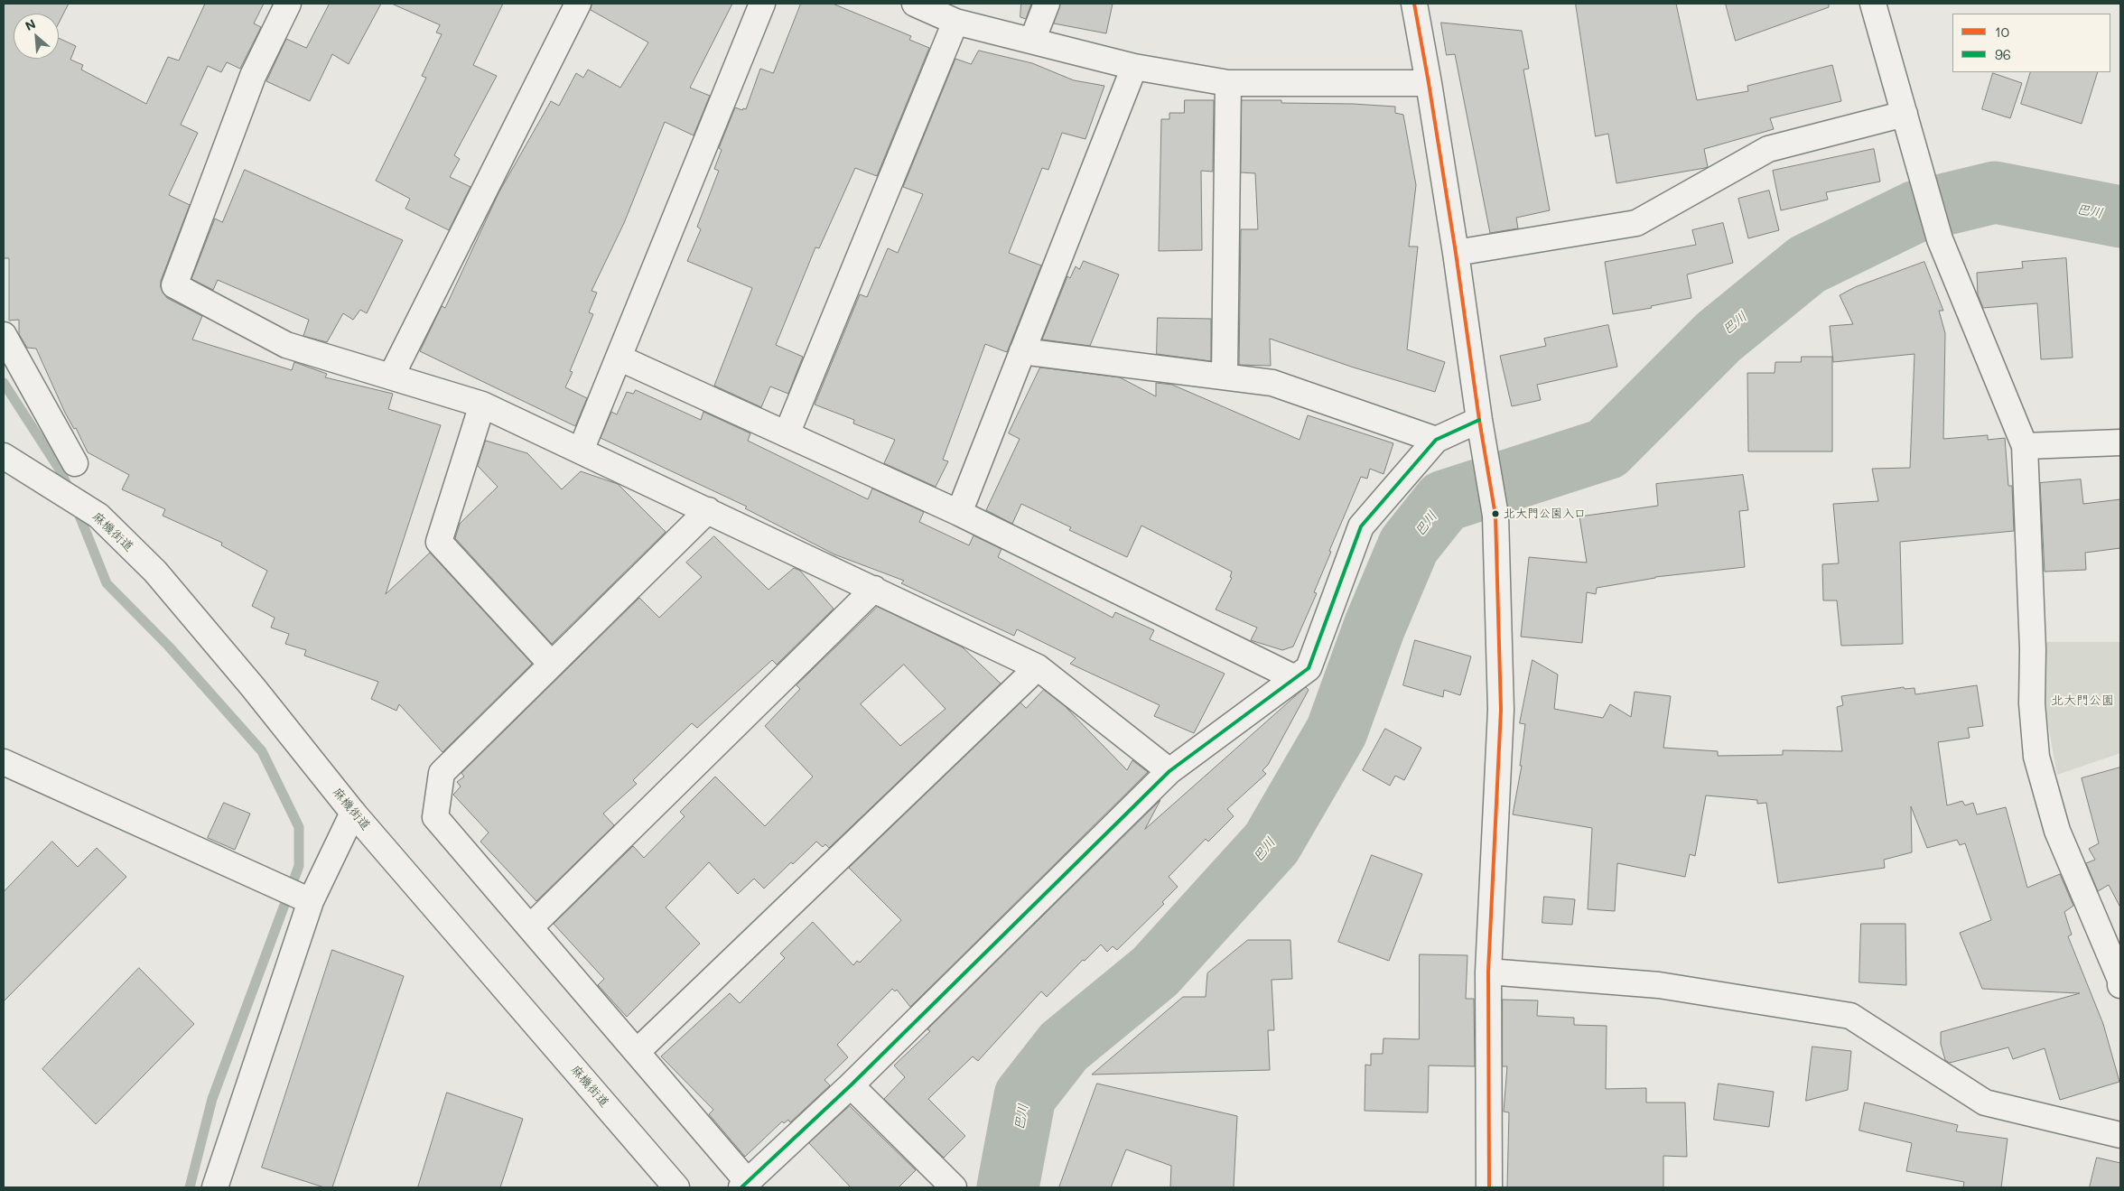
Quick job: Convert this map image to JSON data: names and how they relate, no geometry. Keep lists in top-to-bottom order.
{
  "streets": {
    "street": ["麻機街道"]
  },
  "water": ["巴川"],
  "parks": ["北大門公園"],
  "places": ["北大門公園入口"],
  "lines": ["transit line 10", "transit line 96"],
  "legend": ["10", "96"],
  "north": "top left"
}
